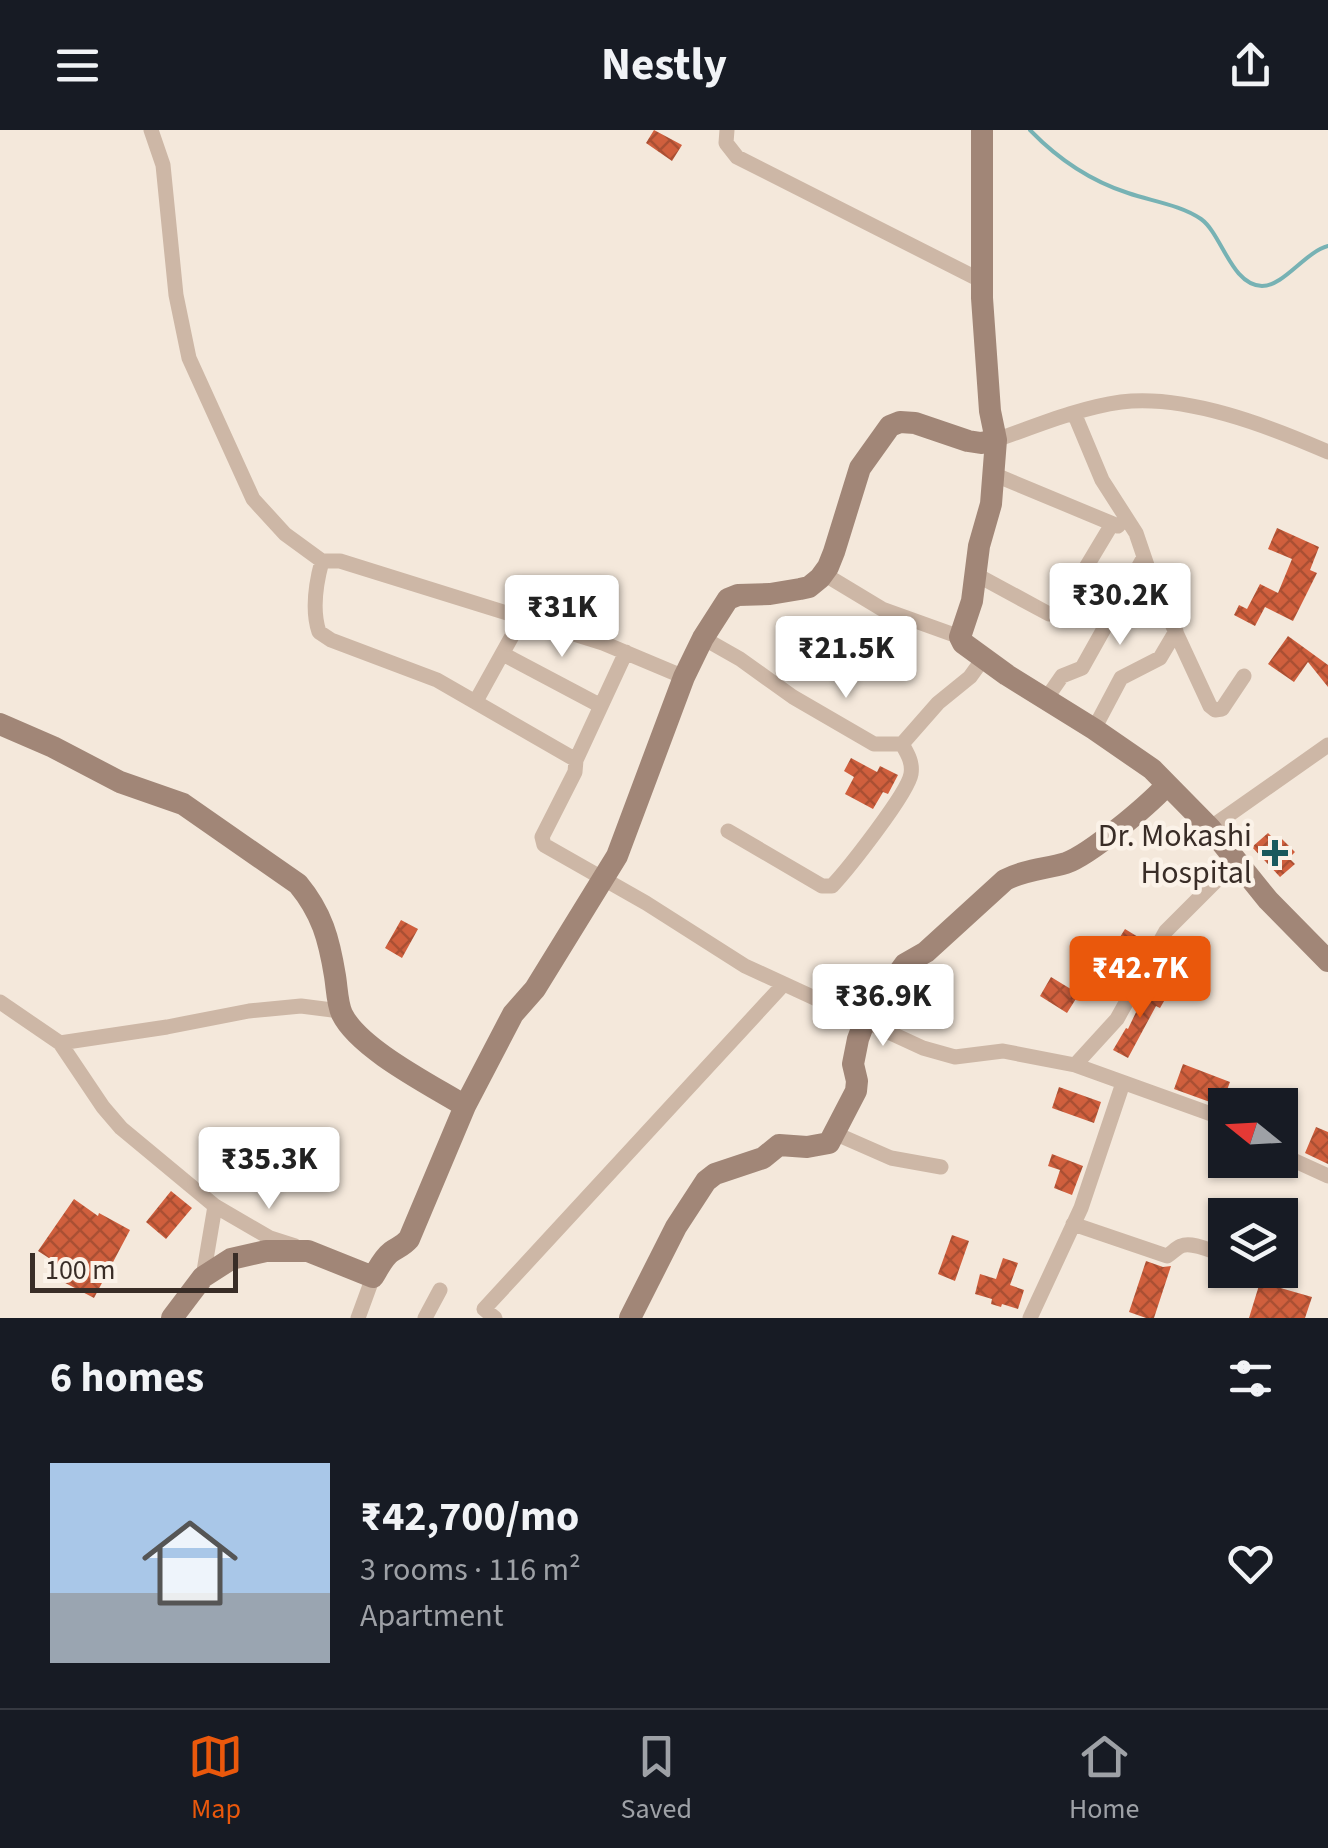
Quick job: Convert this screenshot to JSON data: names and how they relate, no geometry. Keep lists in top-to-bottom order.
{
  "places": {
    "health": ["Dr. Mokashi Hospital"]
  },
  "scale_bar": "100 m",
  "north": "left",
  "page": {
    "header": "Nestly",
    "price": [
      "₹30.2K",
      "₹31K",
      "₹21.5K",
      "₹42.7K",
      "₹36.9K",
      "₹35.3K"
    ],
    "scale": "100 m",
    "heading": "6 homes",
    "list": [
      {
        "name": "₹42,700/mo",
        "note": "3 rooms · 116 m² · Apartment"
      }
    ],
    "tabs": ["Map", "Saved", "Home"]
  }
}
